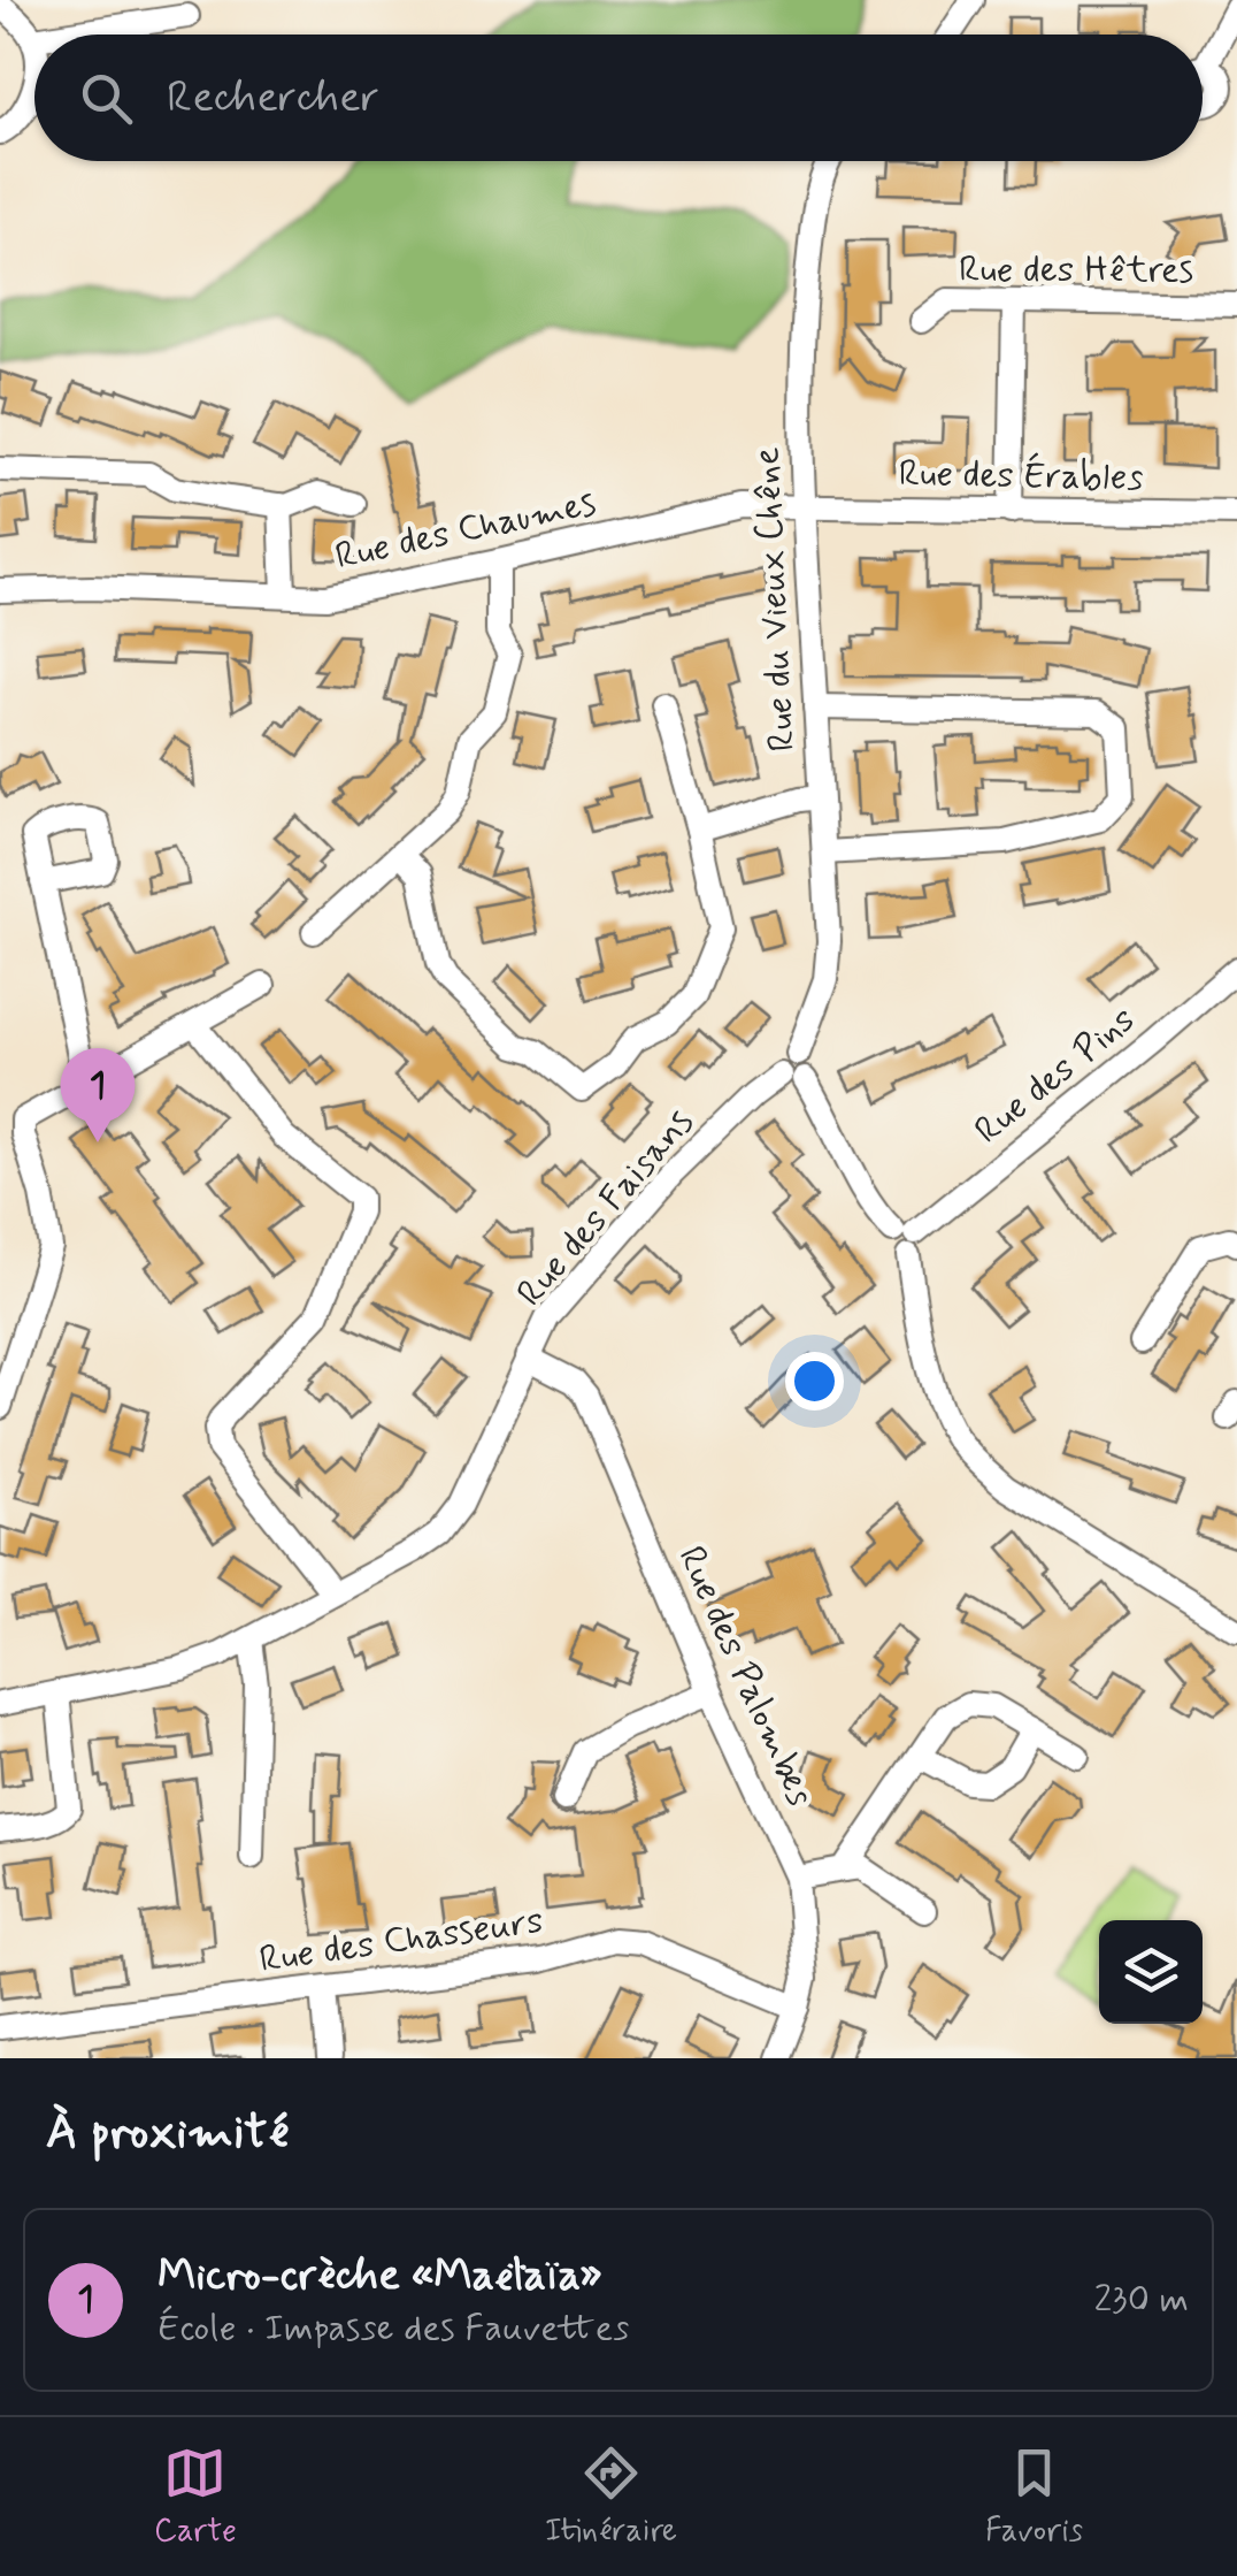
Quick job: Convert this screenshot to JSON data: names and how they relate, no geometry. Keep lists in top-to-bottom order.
{
  "streets": {
    "street": [
      "Rue des Hêtres",
      "Rue des Érables",
      "Rue des Chaumes",
      "Rue du Vieux Chêne",
      "Rue des Pins",
      "Rue des Faisans",
      "Rue des Palombes",
      "Rue des Chasseurs"
    ]
  },
  "crossings": [
    ["Rue des Érables", "Rue des Chaumes"],
    ["Rue des Érables", "Rue du Vieux Chêne"],
    ["Rue des Chaumes", "Rue du Vieux Chêne"],
    ["Rue du Vieux Chêne", "Rue des Faisans"],
    ["Rue des Faisans", "Rue des Palombes"],
    ["Rue des Palombes", "Rue des Chasseurs"]
  ],
  "page": {
    "search": "Rechercher",
    "pins": "1",
    "heading": "À proximité",
    "list": [
      {
        "mark": "1",
        "name": "Micro-crèche «Maëlaïa»",
        "note": "École · Impasse des Fauvettes",
        "value": "230 m"
      }
    ],
    "nav": ["Carte", "Itinéraire", "Favoris"]
  }
}
